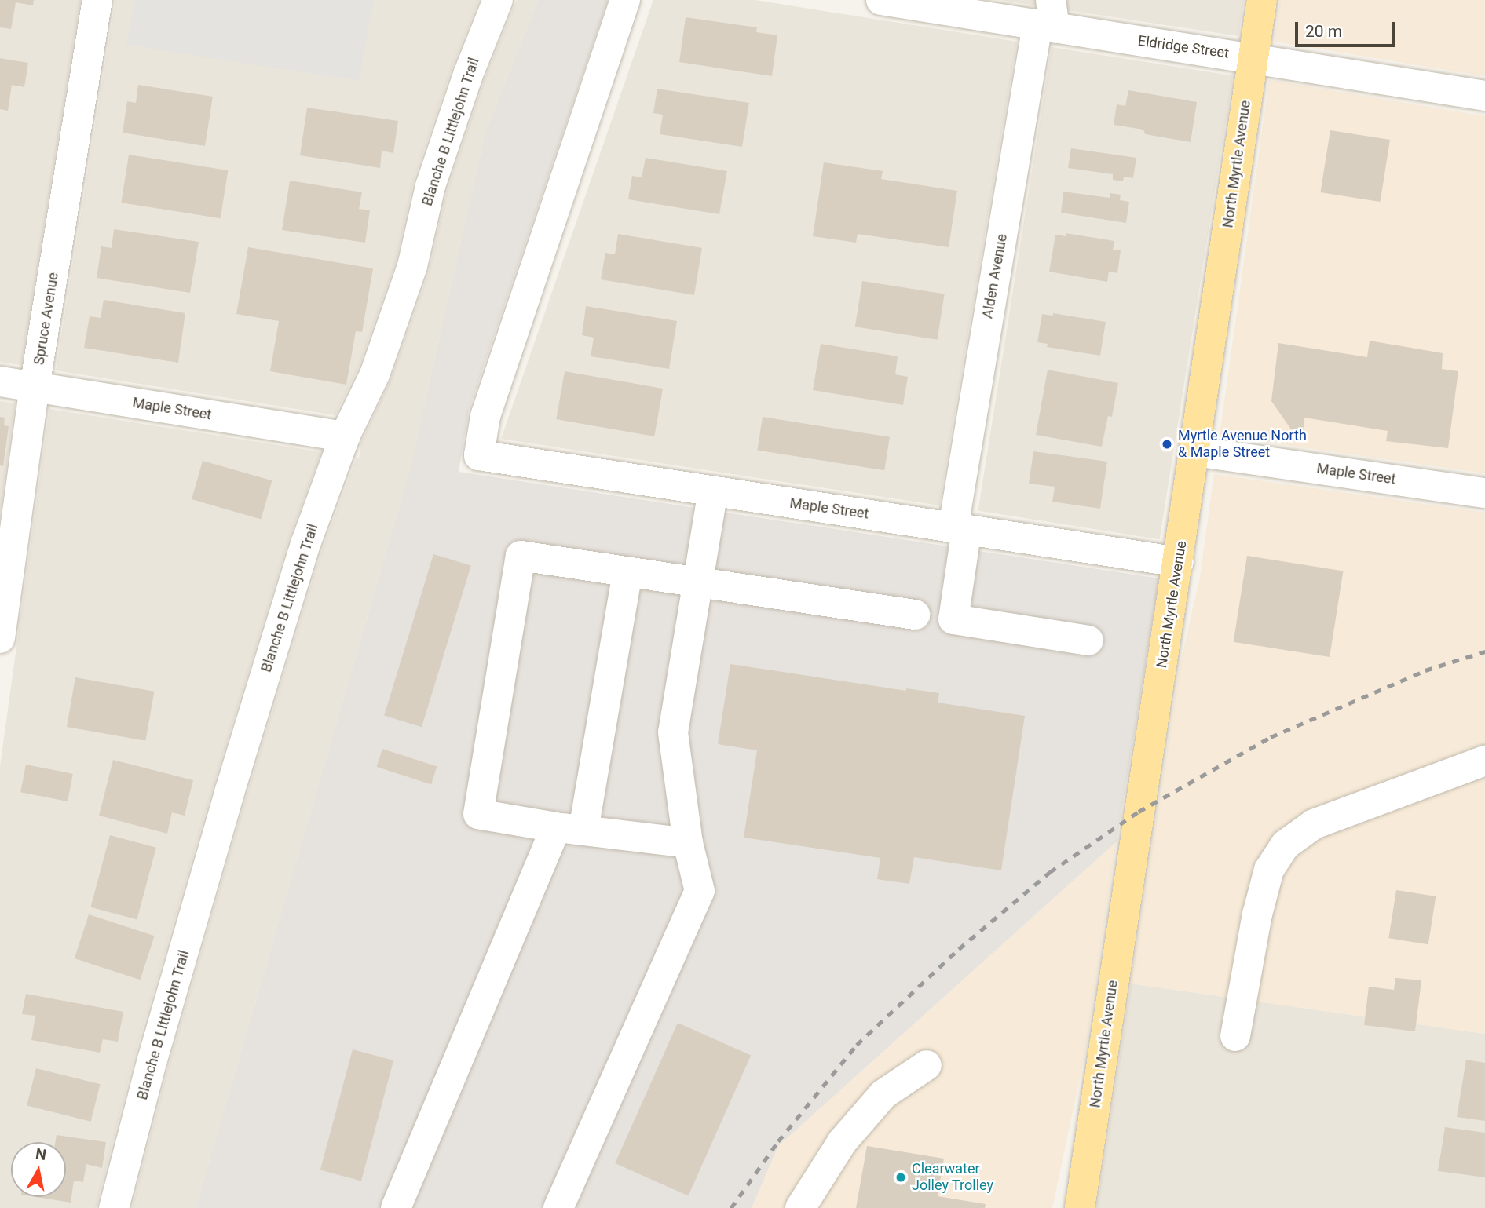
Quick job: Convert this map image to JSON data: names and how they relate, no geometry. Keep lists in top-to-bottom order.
{
  "streets": {
    "main road": ["North Myrtle Avenue"],
    "street": [
      "Eldridge Street",
      "Blanche B Littlejohn Trail",
      "Alden Avenue",
      "Spruce Avenue",
      "Maple Street"
    ]
  },
  "crossings": [
    ["Eldridge Street", "North Myrtle Avenue"],
    ["Eldridge Street", "Alden Avenue"],
    ["Blanche B Littlejohn Trail", "Maple Street"],
    ["North Myrtle Avenue", "Maple Street"],
    ["Alden Avenue", "Maple Street"],
    ["Spruce Avenue", "Maple Street"]
  ],
  "places": ["Myrtle Avenue North & Maple Street", "Clearwater Jolley Trolley"],
  "scale_bar": "20 m",
  "north": "top"
}
